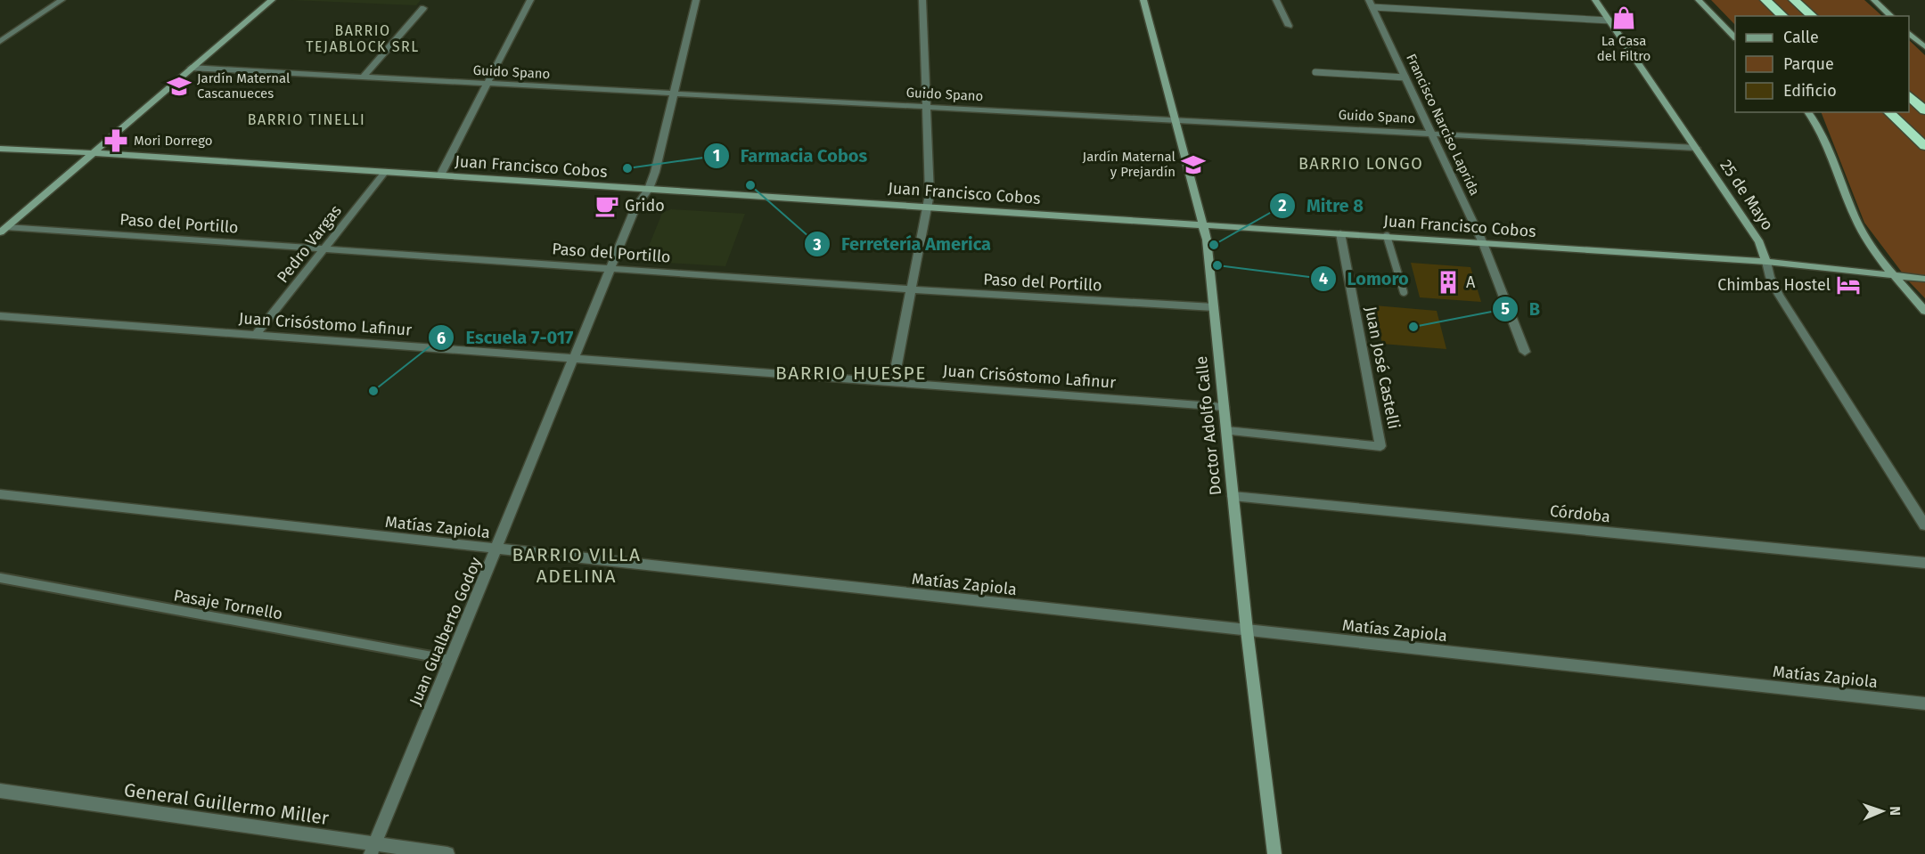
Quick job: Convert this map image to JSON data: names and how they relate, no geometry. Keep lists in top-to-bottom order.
{
  "streets": {
    "street": [
      "Guido Spano",
      "Francisco Narciso Laprida",
      "Juan Francisco Cobos",
      "25 de Mayo",
      "Paso del Portillo",
      "Pedro Vargas",
      "Juan Crisóstomo Lafinur",
      "Juan José Castelli",
      "Doctor Adolfo Calle",
      "Córdoba",
      "Matías Zapiola",
      "Juan Gualberto Godoy",
      "General Guillermo Miller"
    ],
    "lane": ["Pasaje Tornello"]
  },
  "crossings": [
    ["Guido Spano", "Francisco Narciso Laprida"],
    ["Guido Spano", "25 de Mayo"],
    ["Guido Spano", "Doctor Adolfo Calle"],
    ["Guido Spano", "Juan Gualberto Godoy"],
    ["Francisco Narciso Laprida", "Juan Francisco Cobos"],
    ["Juan Francisco Cobos", "25 de Mayo"],
    ["Juan Francisco Cobos", "Pedro Vargas"],
    ["Juan Francisco Cobos", "Juan José Castelli"],
    ["Juan Francisco Cobos", "Doctor Adolfo Calle"],
    ["Juan Francisco Cobos", "Juan Gualberto Godoy"],
    ["Paso del Portillo", "Pedro Vargas"],
    ["Paso del Portillo", "Doctor Adolfo Calle"],
    ["Paso del Portillo", "Juan Gualberto Godoy"],
    ["Pedro Vargas", "Juan Crisóstomo Lafinur"],
    ["Juan Crisóstomo Lafinur", "Doctor Adolfo Calle"],
    ["Juan Crisóstomo Lafinur", "Juan Gualberto Godoy"],
    ["Juan José Castelli", "Doctor Adolfo Calle"],
    ["Doctor Adolfo Calle", "Córdoba"],
    ["Doctor Adolfo Calle", "Matías Zapiola"],
    ["Matías Zapiola", "Juan Gualberto Godoy"],
    ["Pasaje Tornello", "Juan Gualberto Godoy"],
    ["Juan Gualberto Godoy", "General Guillermo Miller"]
  ],
  "districts": [
    "BARRIO TEJABLOCK SRL",
    "BARRIO TINELLI",
    "BARRIO LONGO",
    "BARRIO HUESPE",
    "BARRIO VILLA ADELINA"
  ],
  "places": {
    "shop": ["La Casa del Filtro"],
    "school or university": ["Jardín Maternal Cascanueces", "Jardín Maternal y Prejardín"],
    "pharmacy": ["Mori Dorrego"],
    "other": [
      "Farmacia Cobos",
      "Ferretería America",
      "Mitre 8",
      "Lomoro",
      "B",
      "Escuela 7-017"
    ],
    "cafe": ["Grido"],
    "building": ["A"],
    "hotel": ["Chimbas Hostel"]
  },
  "legend": ["Calle", "Parque", "Edificio"],
  "north": "right"
}
